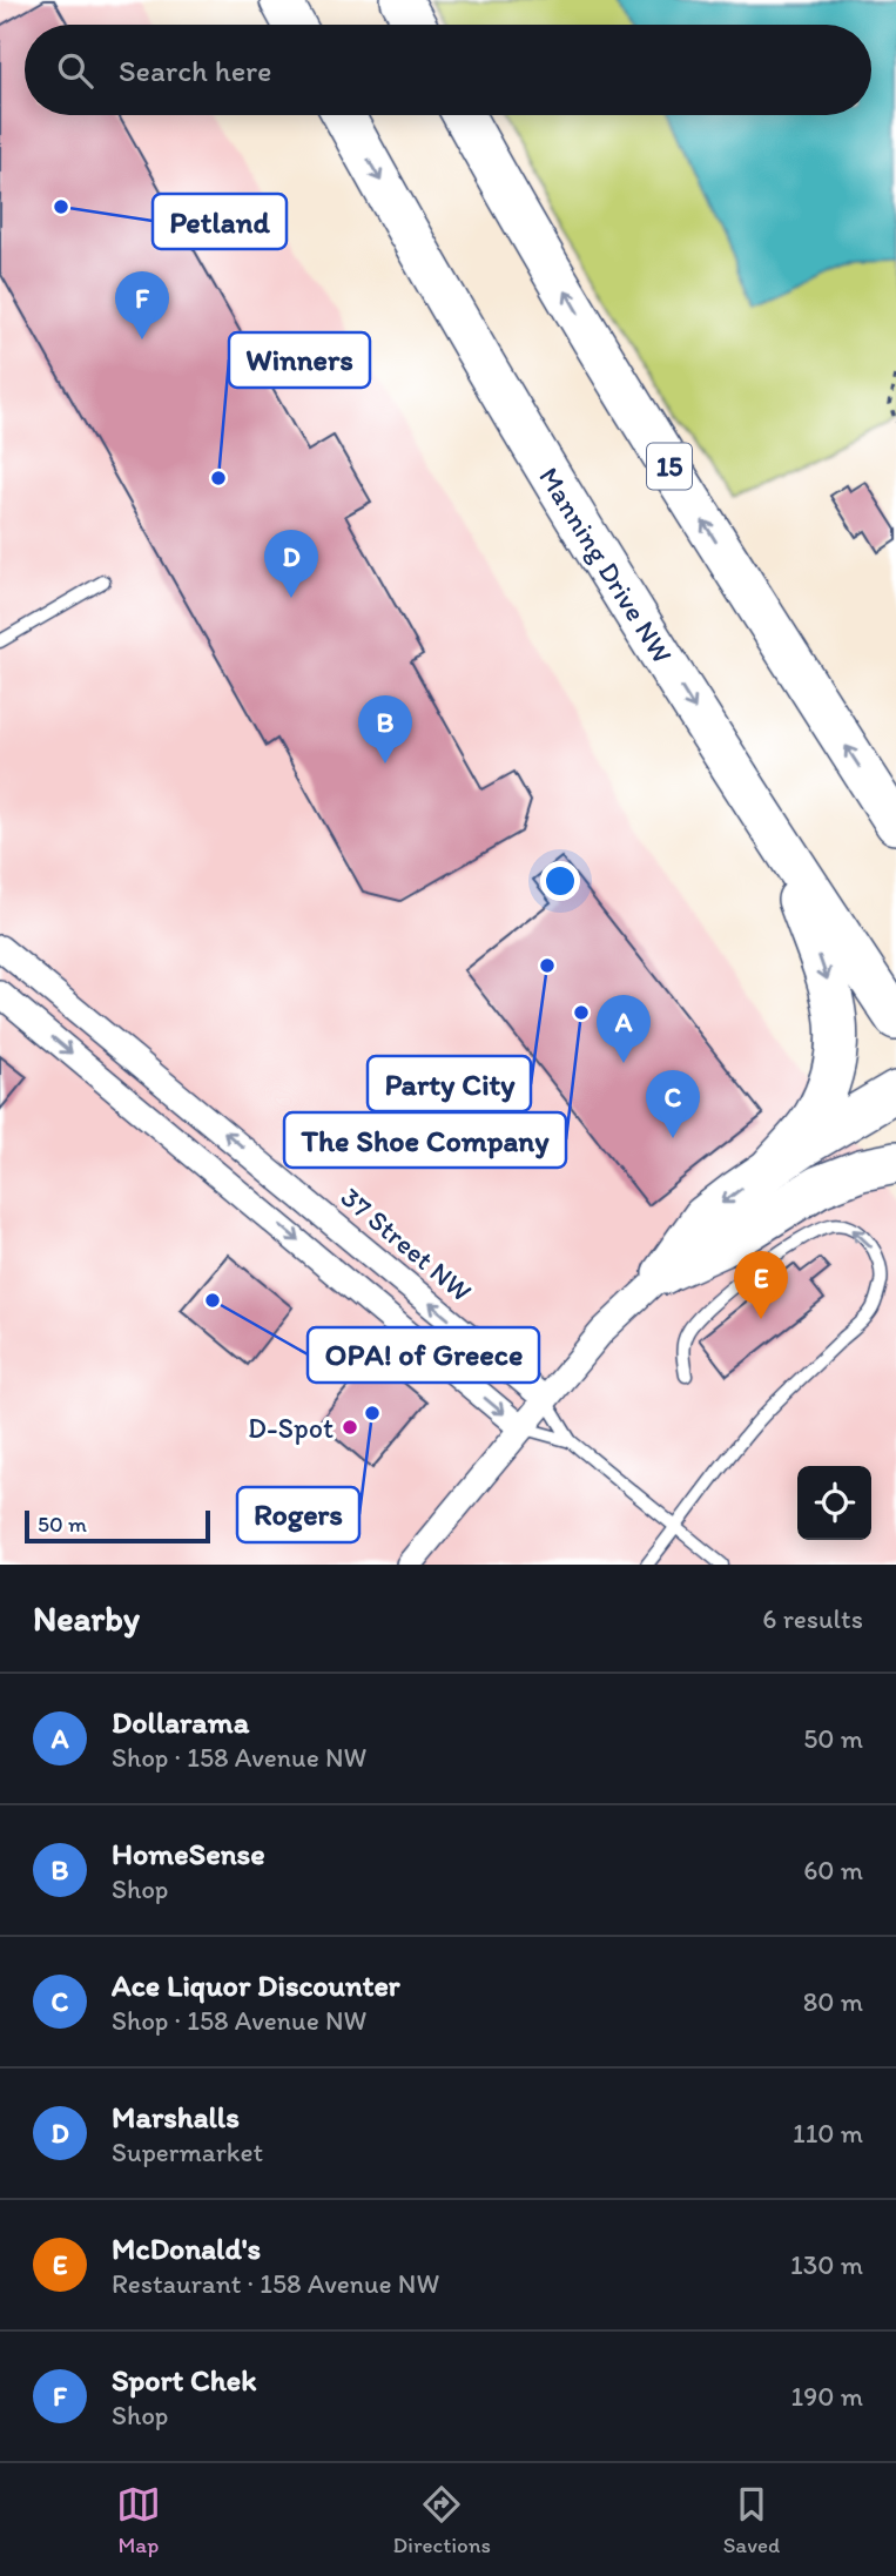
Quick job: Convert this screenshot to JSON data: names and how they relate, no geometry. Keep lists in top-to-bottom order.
{
  "streets": {
    "main road": ["15", "Manning Drive NW"],
    "street": ["37 Street NW"]
  },
  "places": [
    "Petland",
    "Winners",
    "Party City",
    "The Shoe Company",
    "OPA! of Greece",
    "Rogers",
    "D-Spot"
  ],
  "scale_bar": "50 m",
  "page": {
    "search": "Search here",
    "pins": [
      "F",
      "D",
      "B",
      "A",
      "C",
      "E"
    ],
    "scale": "50 m",
    "heading": ["Nearby", "6 results"],
    "list": [
      {
        "mark": "A",
        "name": "Dollarama",
        "note": "Shop · 158 Avenue NW",
        "value": "50 m"
      },
      {
        "mark": "B",
        "name": "HomeSense",
        "note": "Shop",
        "value": "60 m"
      },
      {
        "mark": "C",
        "name": "Ace Liquor Discounter",
        "note": "Shop · 158 Avenue NW",
        "value": "80 m"
      },
      {
        "mark": "D",
        "name": "Marshalls",
        "note": "Supermarket",
        "value": "110 m"
      },
      {
        "mark": "E",
        "name": "McDonald's",
        "note": "Restaurant · 158 Avenue NW",
        "value": "130 m"
      },
      {
        "mark": "F",
        "name": "Sport Chek",
        "note": "Shop",
        "value": "190 m"
      }
    ],
    "nav": ["Map", "Directions", "Saved"]
  }
}
